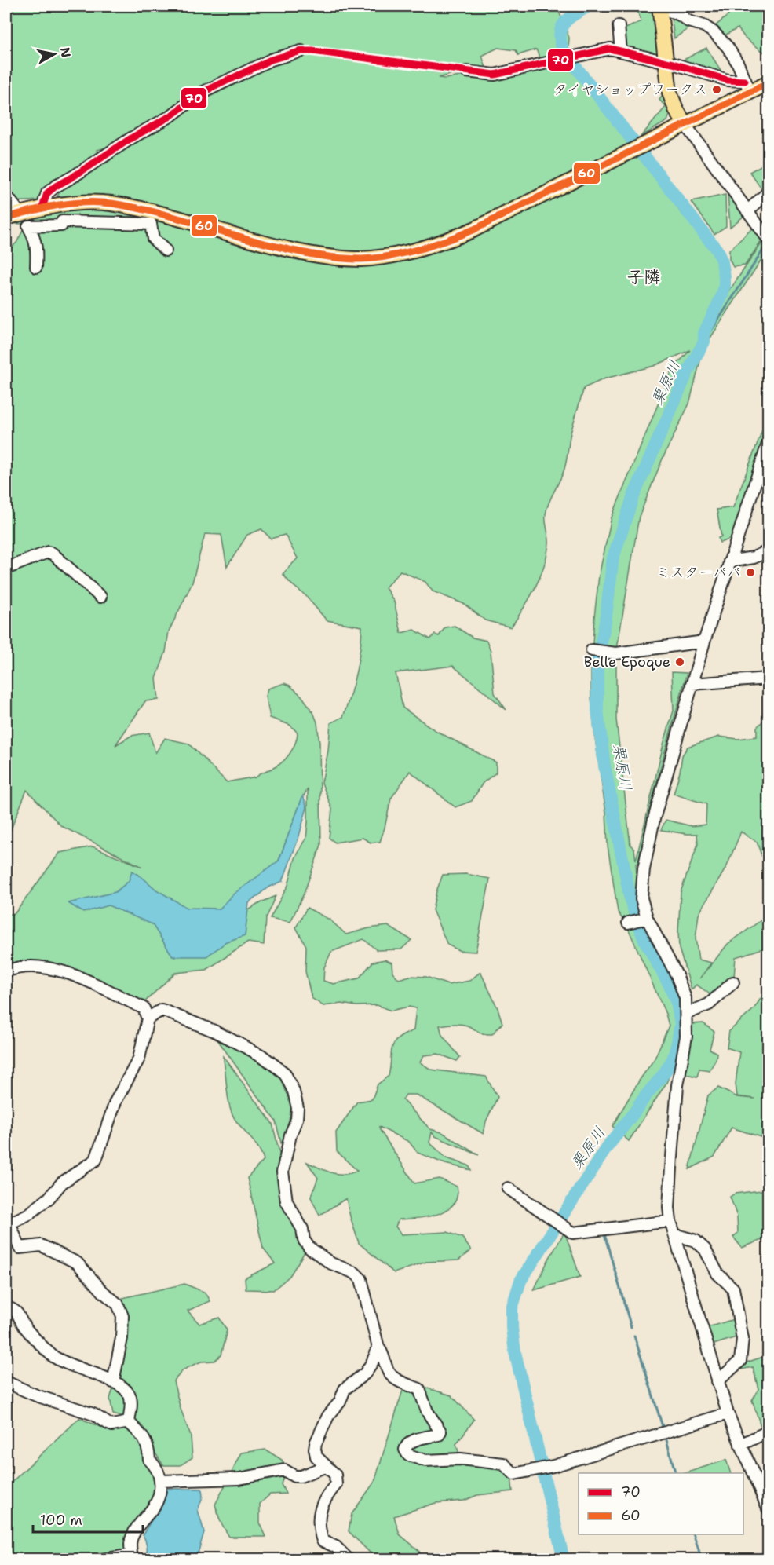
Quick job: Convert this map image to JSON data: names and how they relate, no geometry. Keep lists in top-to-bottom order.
{
  "districts": ["子隣"],
  "water": ["栗原川"],
  "places": ["タイヤショップワークス", "ミスターパパ", "Belle Epoque"],
  "lines": ["transit line 70", "transit line 60"],
  "legend": ["70", "60"],
  "scale_bar": "100 m",
  "north": "right"
}
